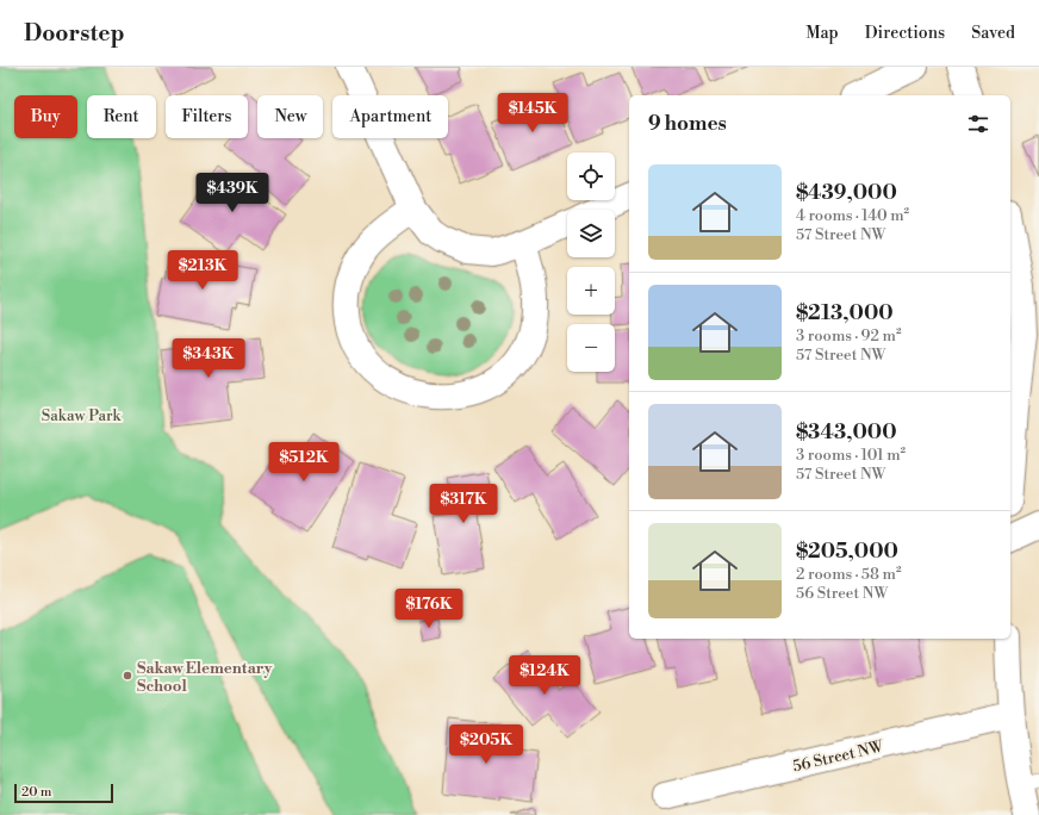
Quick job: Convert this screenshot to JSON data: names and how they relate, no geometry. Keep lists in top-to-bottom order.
{
  "streets": {
    "street": ["56 Street NW"]
  },
  "parks": ["Sakaw Park"],
  "places": ["Sakaw Elementary School"],
  "scale_bar": "20 m",
  "page": {
    "header": "Doorstep",
    "nav": ["Map", "Directions", "Saved"],
    "price": [
      "$145K",
      "$439K",
      "$213K",
      "$343K",
      "$512K",
      "$317K",
      "$176K",
      "$124K",
      "$205K"
    ],
    "chip": [
      "Buy",
      "Rent",
      "Filters",
      "New",
      "Apartment"
    ],
    "heading": "9 homes",
    "map_buttons": ["+", "−"],
    "list": [
      {
        "name": "$439,000",
        "note": "4 rooms · 140 m² · 57 Street NW"
      },
      {
        "name": "$213,000",
        "note": "3 rooms · 92 m² · 57 Street NW"
      },
      {
        "name": "$343,000",
        "note": "3 rooms · 101 m² · 57 Street NW"
      },
      {
        "name": "$205,000",
        "note": "2 rooms · 58 m² · 56 Street NW"
      }
    ],
    "scale": "20 m"
  }
}
